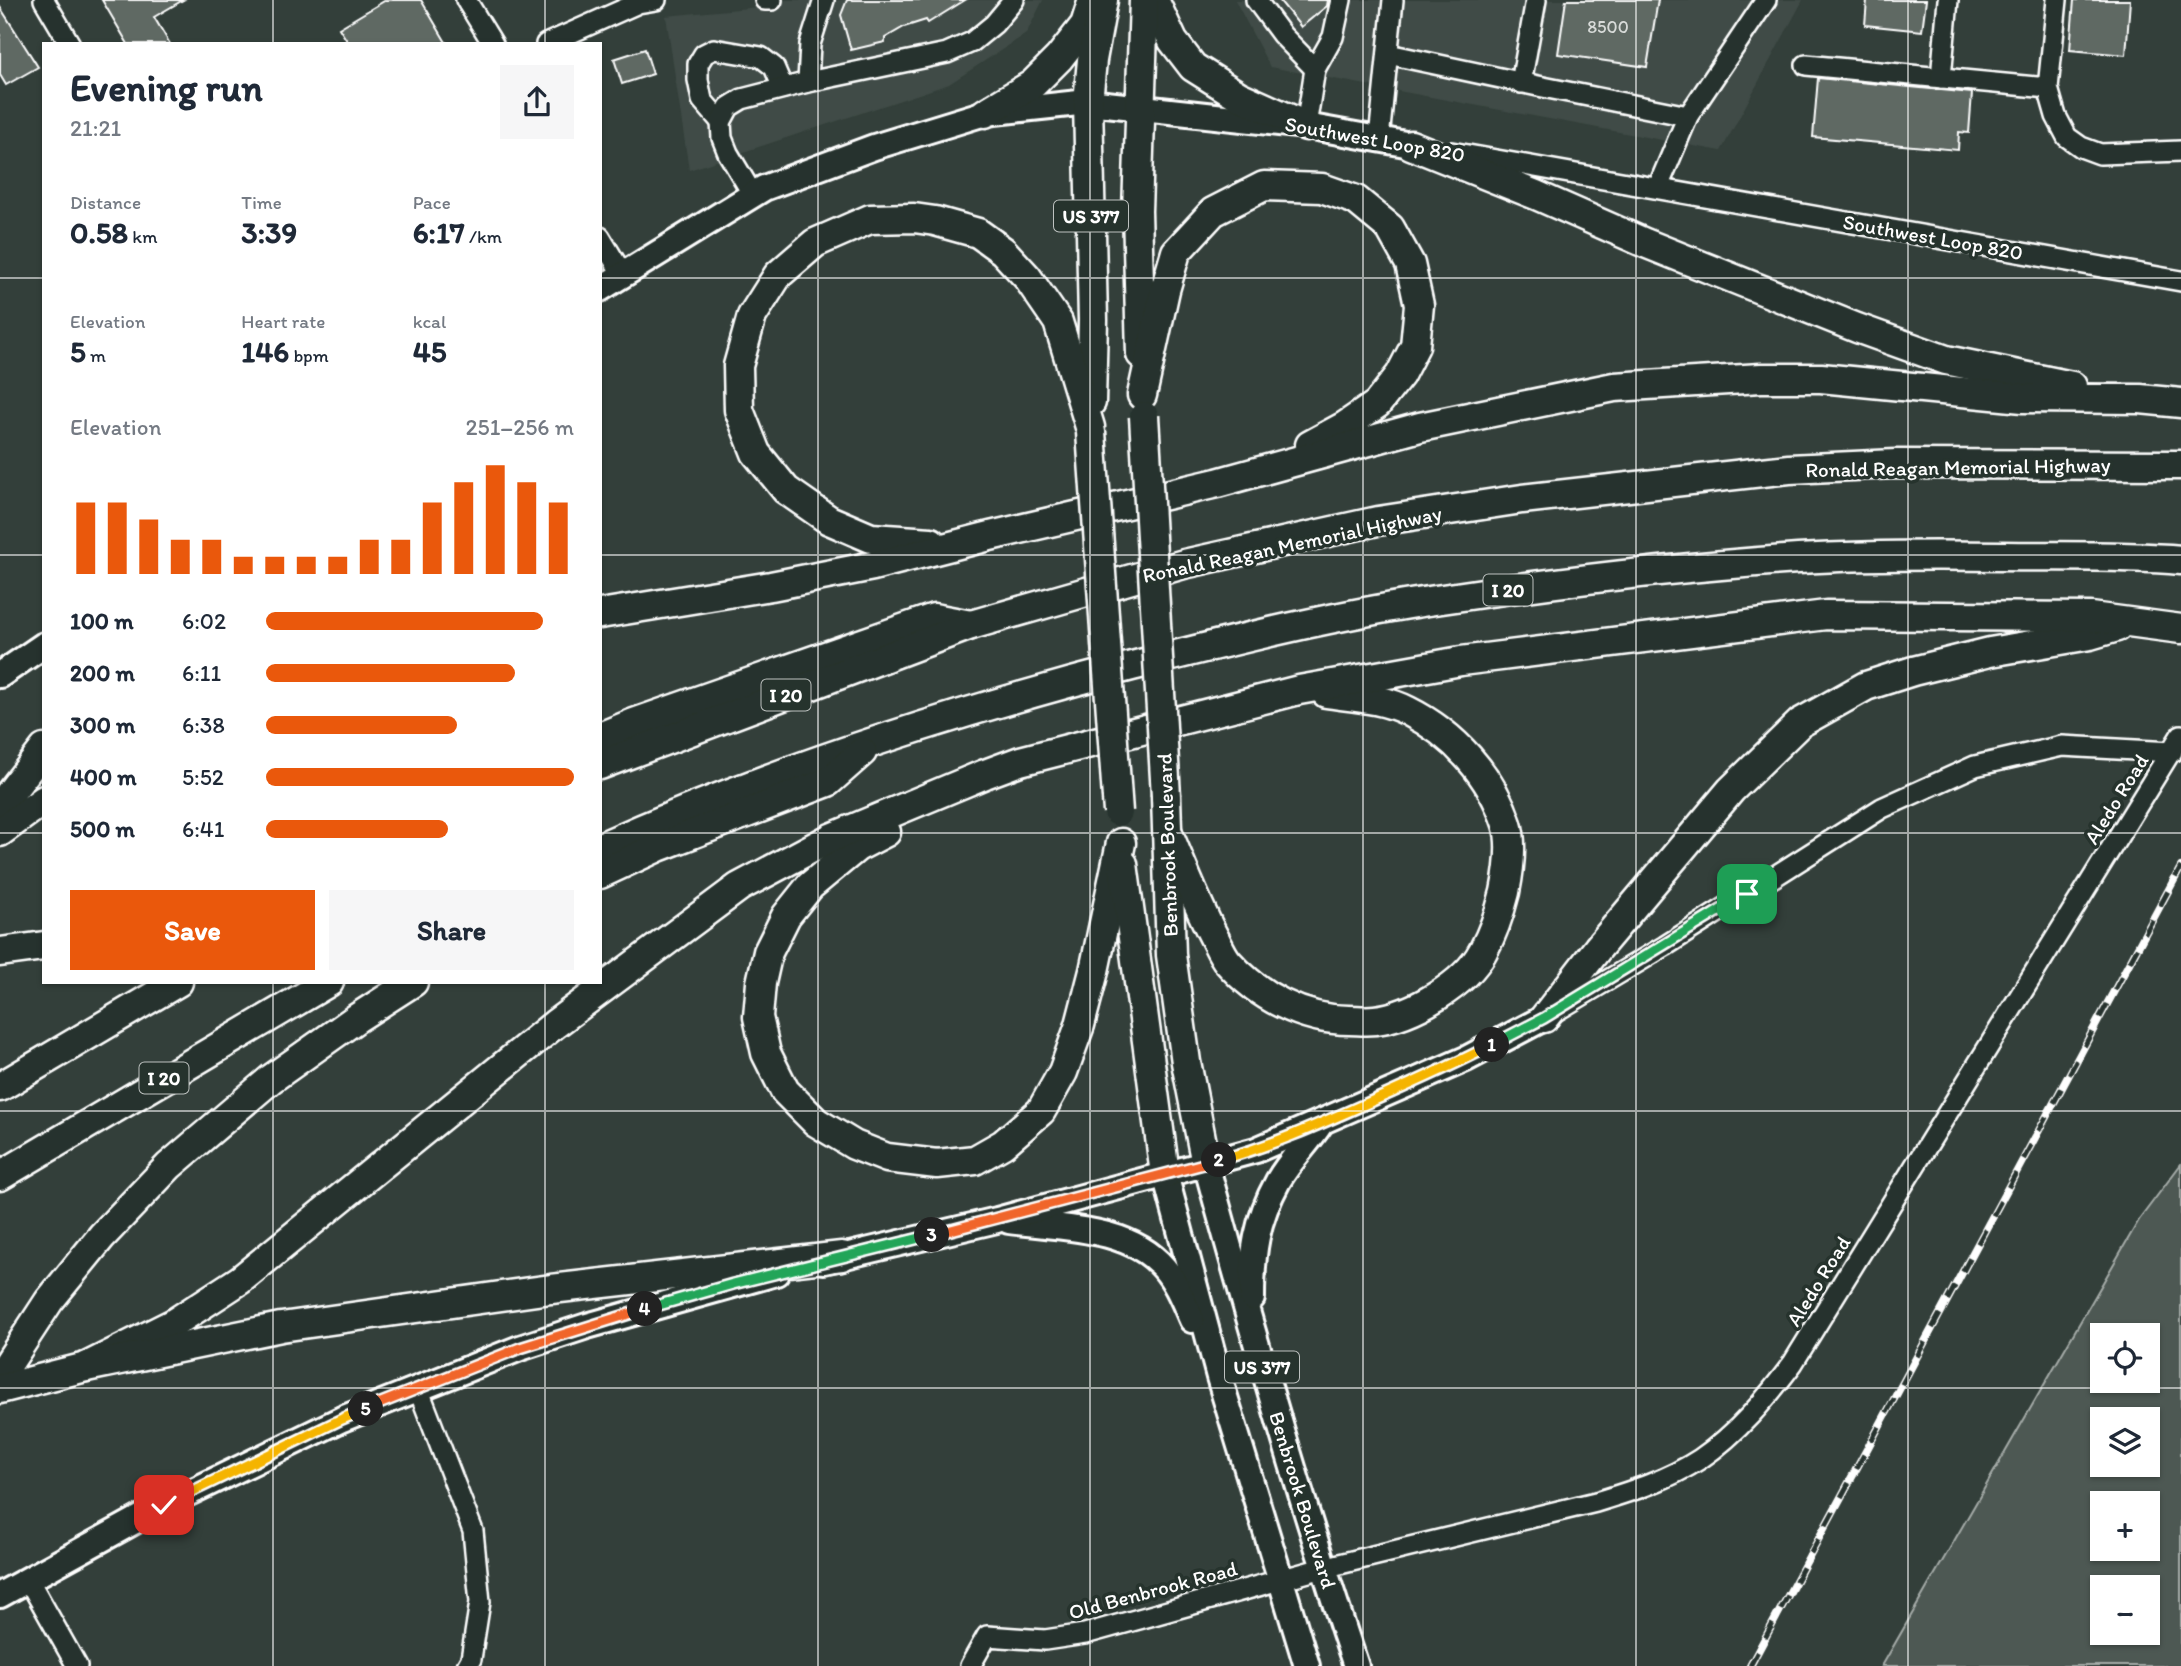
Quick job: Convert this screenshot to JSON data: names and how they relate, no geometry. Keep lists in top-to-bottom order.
{
  "streets": {
    "highway": [
      "US 377",
      "Ronald Reagan Memorial Highway",
      "I 20",
      "Benbrook Boulevard"
    ],
    "main road": ["Southwest Loop 820"],
    "street": ["Aledo Road", "Old Benbrook Road"]
  },
  "crossings": [
    ["Southwest Loop 820", "Benbrook Boulevard"],
    ["Aledo Road", "Benbrook Boulevard"],
    ["Aledo Road", "Old Benbrook Road"],
    ["Benbrook Boulevard", "Old Benbrook Road"]
  ],
  "house_numbers": ["8500"],
  "page": {
    "heading": ["Evening run", "21:21"],
    "stats": [
      ["Distance", "0.58 km"],
      ["Time", "3:39"],
      ["Pace", "6:17 /km"],
      ["Elevation", "5 m"],
      ["Heart rate", "146 bpm"],
      ["kcal", "45"]
    ],
    "chart": ["Elevation", "251–256 m"],
    "list": [
      {
        "name": "100 m",
        "note": "6:02"
      },
      {
        "name": "200 m",
        "note": "6:11"
      },
      {
        "name": "300 m",
        "note": "6:38"
      },
      {
        "name": "400 m",
        "note": "5:52"
      },
      {
        "name": "500 m",
        "note": "6:41"
      }
    ],
    "buttons": ["Save", "Share"],
    "pins": [
      "1",
      "2",
      "3",
      "4",
      "5"
    ],
    "map_buttons": ["+", "−"]
  }
}
